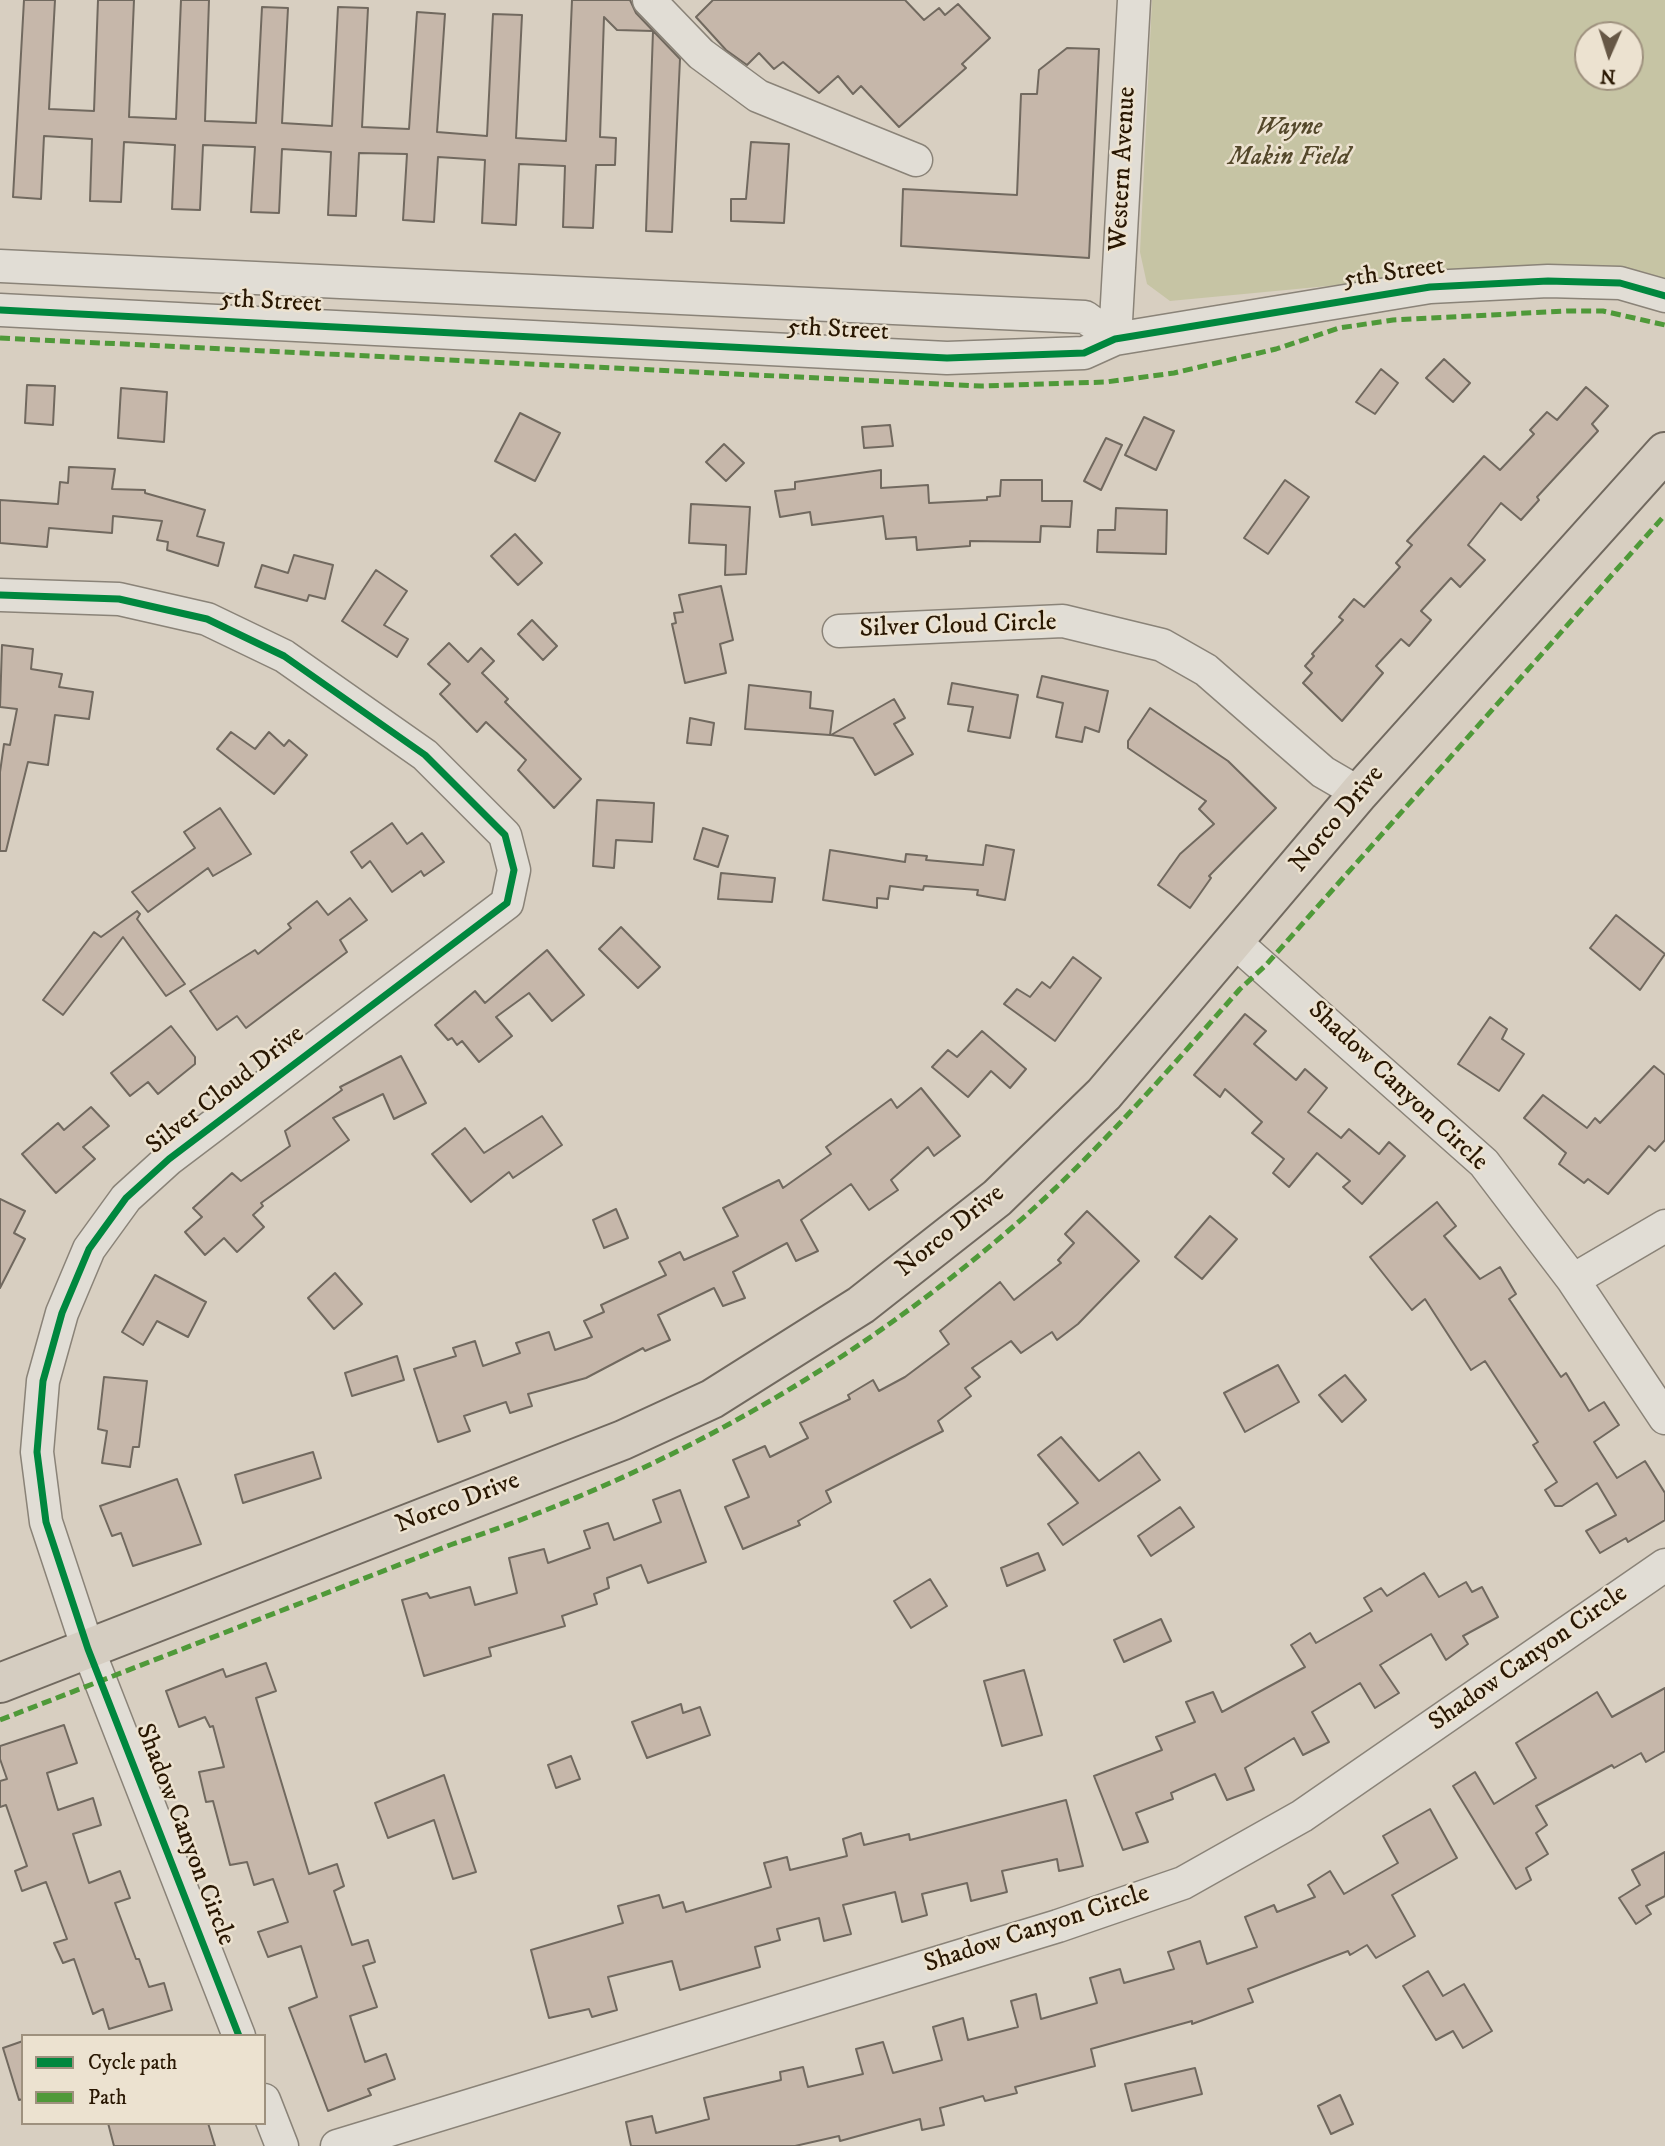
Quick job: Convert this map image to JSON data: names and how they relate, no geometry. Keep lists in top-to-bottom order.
{
  "streets": {
    "main road": ["Norco Drive"],
    "street": [
      "Western Avenue",
      "5th Street",
      "Silver Cloud Circle",
      "Shadow Canyon Circle",
      "Silver Cloud Drive"
    ]
  },
  "crossings": [
    ["Western Avenue", "5th Street"],
    ["Silver Cloud Circle", "Norco Drive"],
    ["Norco Drive", "Shadow Canyon Circle"],
    ["Norco Drive", "Silver Cloud Drive"],
    ["Shadow Canyon Circle", "Silver Cloud Drive"]
  ],
  "parks": ["Wayne Makin Field"],
  "legend": ["Cycle path", "Path"],
  "north": "bottom"
}
